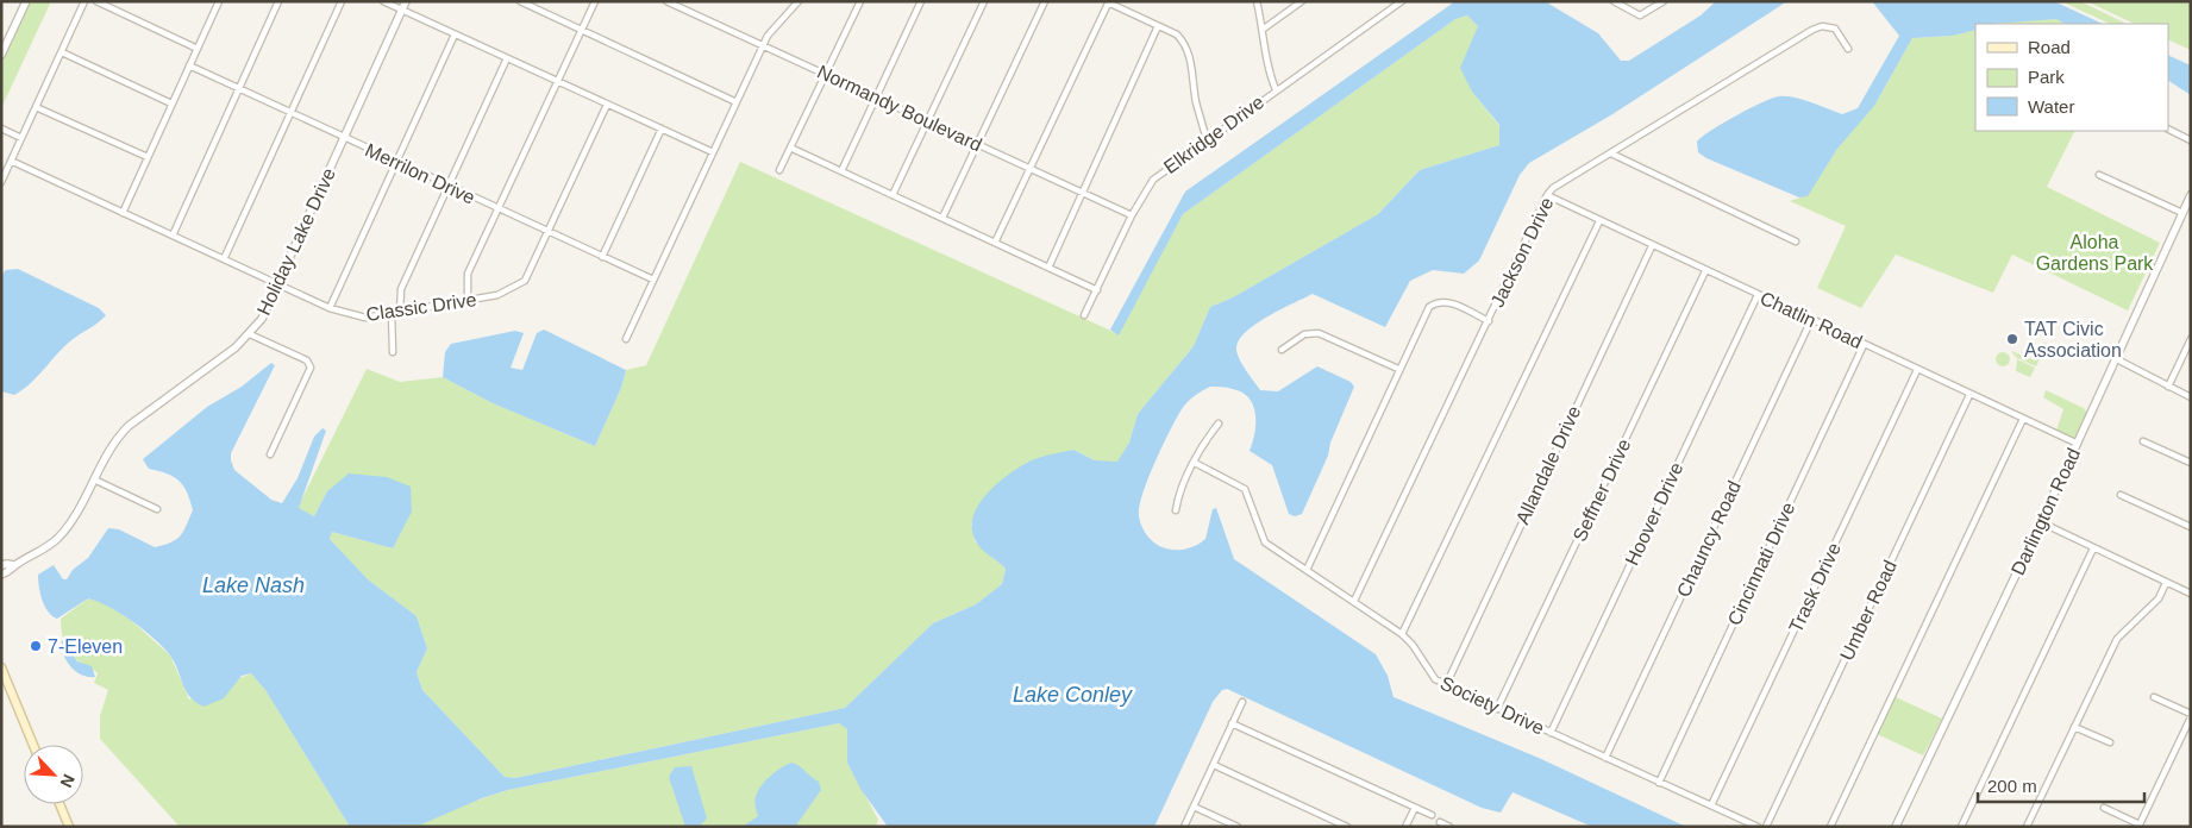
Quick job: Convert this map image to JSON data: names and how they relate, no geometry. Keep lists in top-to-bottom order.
{
  "streets": {
    "street": [
      "Normandy Boulevard",
      "Elkridge Drive",
      "Merrilon Drive",
      "Holiday Lake Drive",
      "Jackson Drive",
      "Classic Drive",
      "Chatlin Road",
      "Allandale Drive",
      "Seffner Drive",
      "Darlington Road",
      "Hoover Drive",
      "Chauncy Road",
      "Cincinnati Drive",
      "Trask Drive",
      "Umber Road",
      "Society Drive"
    ]
  },
  "crossings": [
    ["Normandy Boulevard", "Elkridge Drive"],
    ["Merrilon Drive", "Holiday Lake Drive"],
    ["Merrilon Drive", "Classic Drive"],
    ["Holiday Lake Drive", "Classic Drive"],
    ["Jackson Drive", "Chatlin Road"],
    ["Jackson Drive", "Society Drive"],
    ["Chatlin Road", "Allandale Drive"],
    ["Chatlin Road", "Seffner Drive"],
    ["Chatlin Road", "Darlington Road"],
    ["Chatlin Road", "Hoover Drive"],
    ["Chatlin Road", "Chauncy Road"],
    ["Chatlin Road", "Cincinnati Drive"],
    ["Chatlin Road", "Trask Drive"],
    ["Chatlin Road", "Umber Road"],
    ["Allandale Drive", "Society Drive"],
    ["Seffner Drive", "Society Drive"],
    ["Hoover Drive", "Society Drive"],
    ["Chauncy Road", "Society Drive"],
    ["Cincinnati Drive", "Society Drive"],
    ["Trask Drive", "Society Drive"]
  ],
  "water": ["Lake Nash", "Lake Conley"],
  "parks": ["Aloha Gardens Park"],
  "places": ["TAT Civic Association", "7-Eleven"],
  "legend": ["Road", "Park", "Water"],
  "scale_bar": "200 m",
  "north": "bottom right"
}
